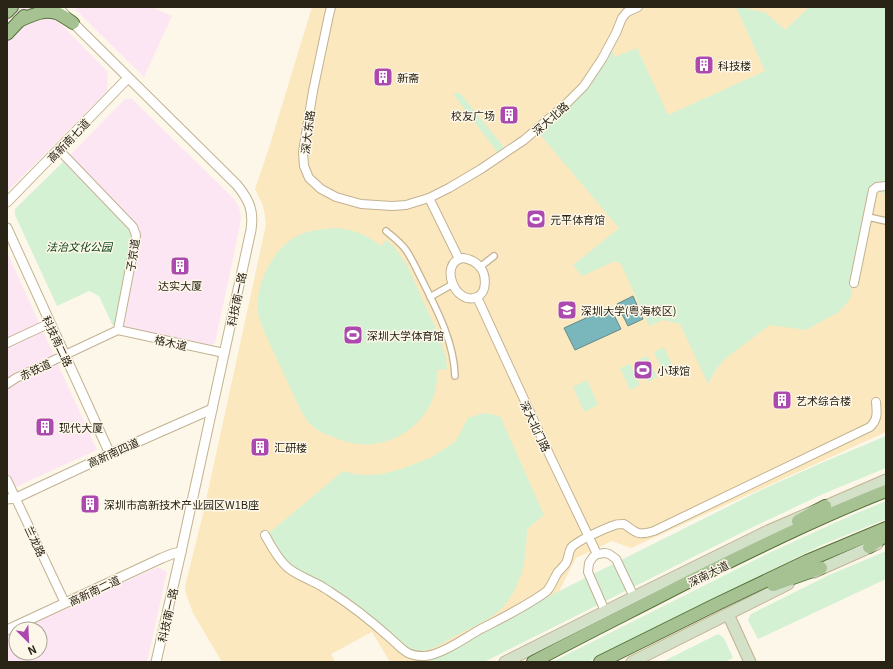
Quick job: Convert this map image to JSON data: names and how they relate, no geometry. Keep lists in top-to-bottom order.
{
  "streets": {
    "main road": ["深南大道"],
    "street": [
      "深大北路",
      "深大东路",
      "高新南七道",
      "子京道",
      "科技南一路",
      "科技南二路",
      "格木道",
      "赤铁道",
      "深大北门路",
      "高新南四道",
      "兰龙路",
      "高新南二道"
    ]
  },
  "crossings": [
    ["深大北路", "深大东路"],
    ["高新南七道", "子京道"],
    ["高新南七道", "科技南一路"],
    ["子京道", "格木道"],
    ["科技南一路", "格木道"],
    ["科技南一路", "高新南四道"],
    ["科技南一路", "高新南二道"],
    ["科技南二路", "赤铁道"],
    ["科技南二路", "高新南四道"],
    ["高新南四道", "兰龙路"],
    ["兰龙路", "高新南二道"]
  ],
  "parks": ["法治文化公园"],
  "places": {
    "building": [
      "科技楼",
      "新斋",
      "校友广场",
      "达实大厦",
      "艺术综合楼",
      "现代大厦",
      "汇研楼",
      "深圳市高新技术产业园区W1B座"
    ],
    "sports": ["元平体育馆", "深圳大学体育馆", "小球馆"],
    "school or university": ["深圳大学(粤海校区)"]
  },
  "north": "bottom right"
}
